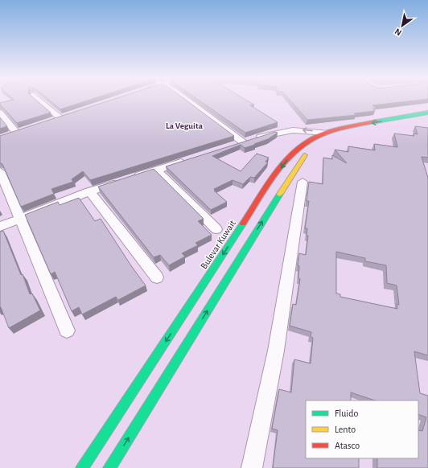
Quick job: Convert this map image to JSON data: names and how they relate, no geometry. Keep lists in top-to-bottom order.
{
  "streets": {
    "main road": ["Bulevar Kuwait"]
  },
  "districts": ["La Veguita"],
  "legend": ["Fluido", "Lento", "Atasco"],
  "north": "bottom left"
}
